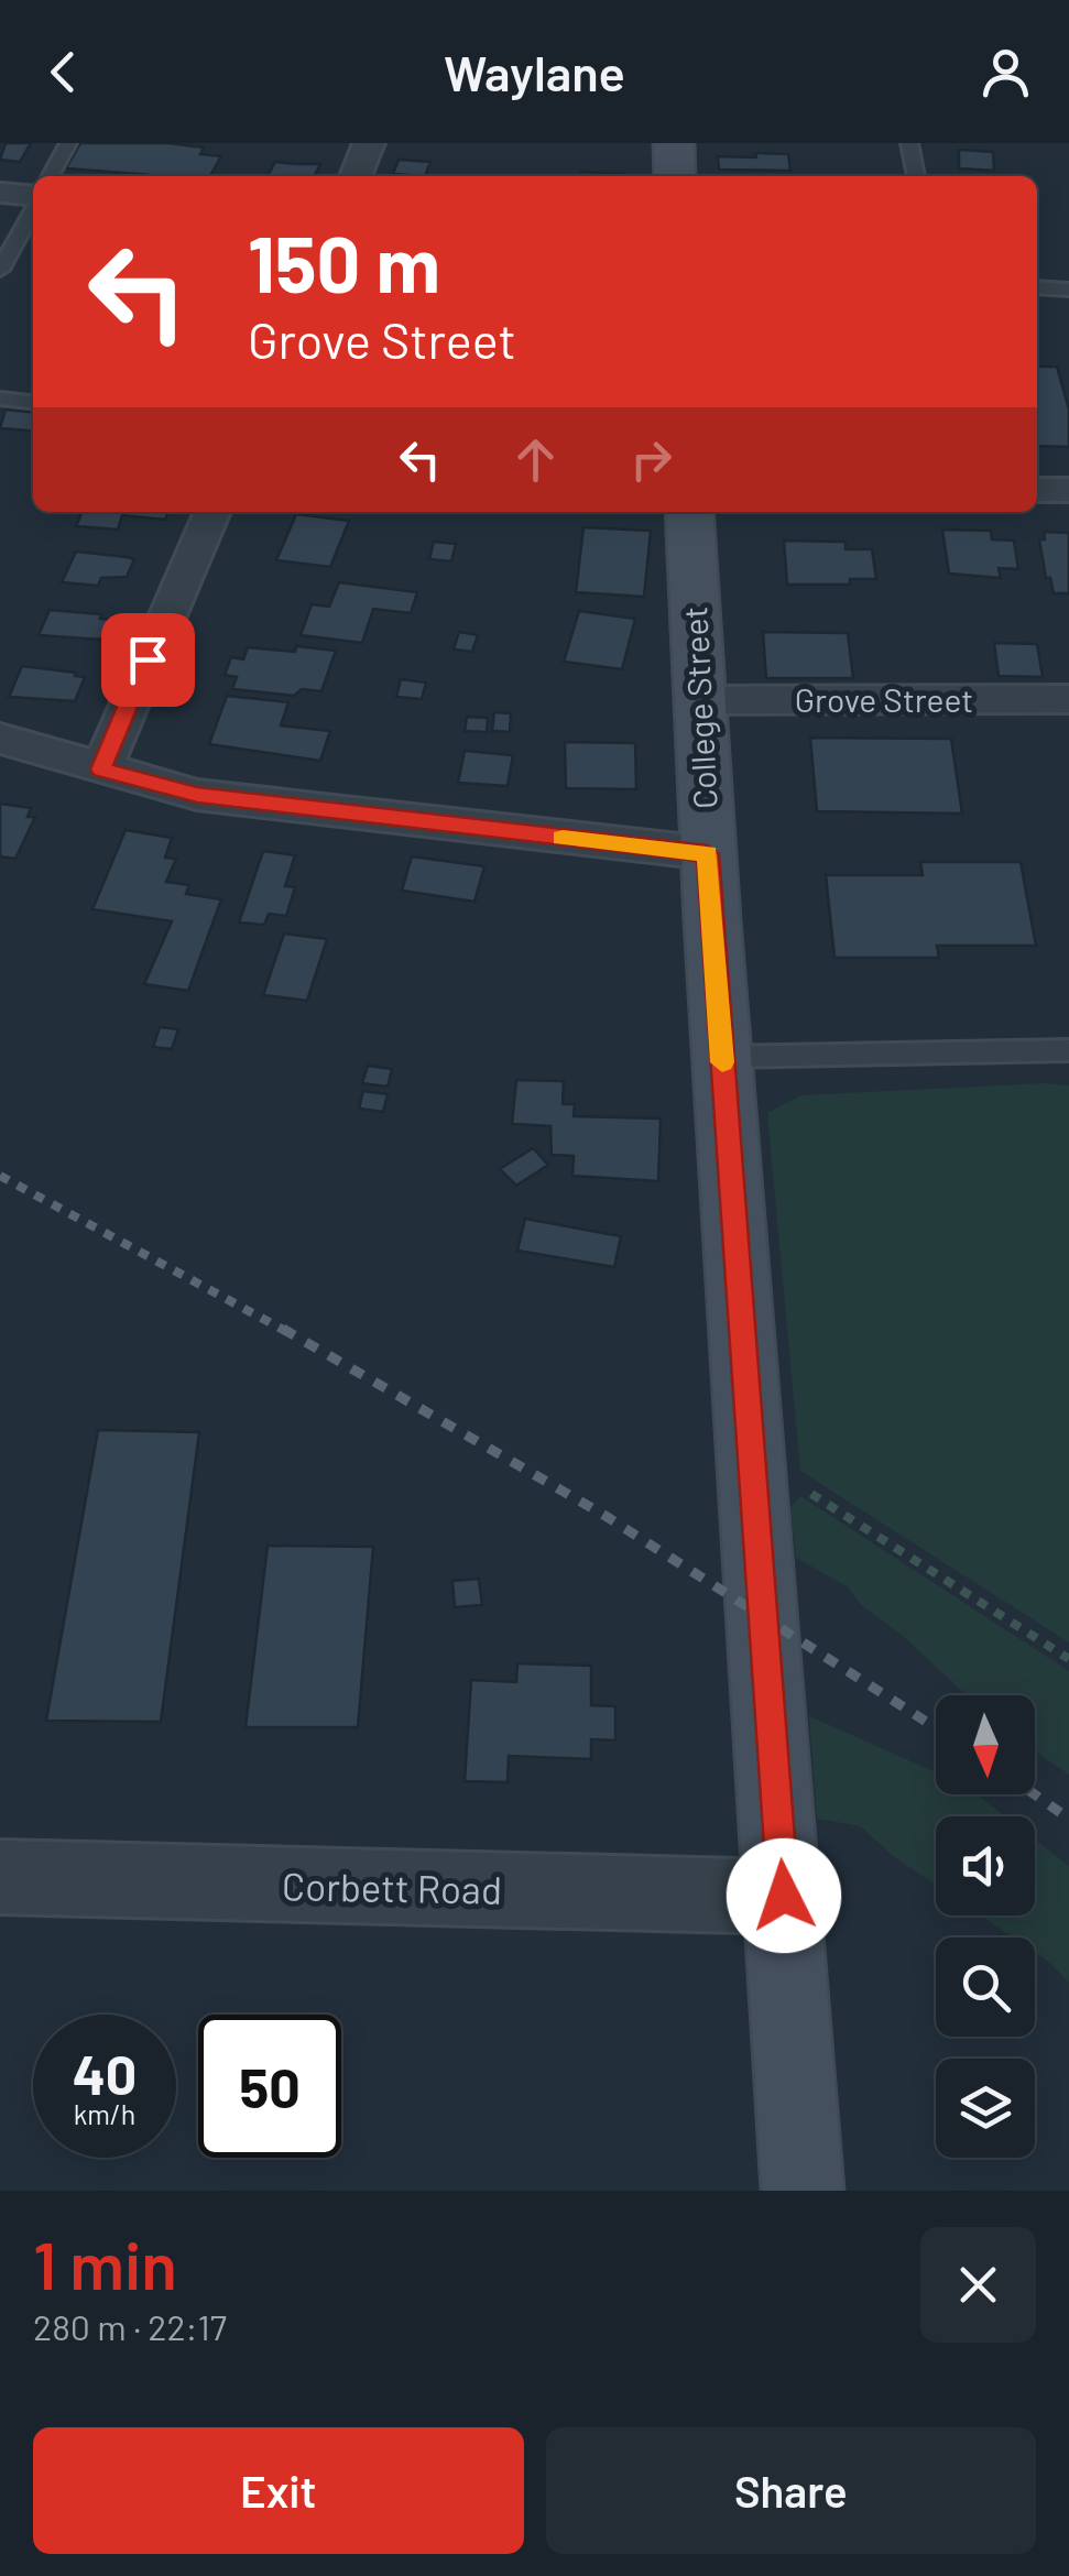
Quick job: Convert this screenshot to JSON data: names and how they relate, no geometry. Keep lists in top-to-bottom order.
{
  "streets": {
    "main road": ["College Street"],
    "street": ["Grove Street", "Corbett Road"]
  },
  "crossings": [
    ["Grove Street", "College Street"],
    ["College Street", "Corbett Road"]
  ],
  "north": "bottom",
  "page": {
    "header": "Waylane",
    "turn": ["150 m", "Grove Street"],
    "speed": "40 km/h",
    "limit": "50",
    "heading": ["1 min", "280 m · 22:17"],
    "buttons": ["Exit", "Share"]
  }
}
